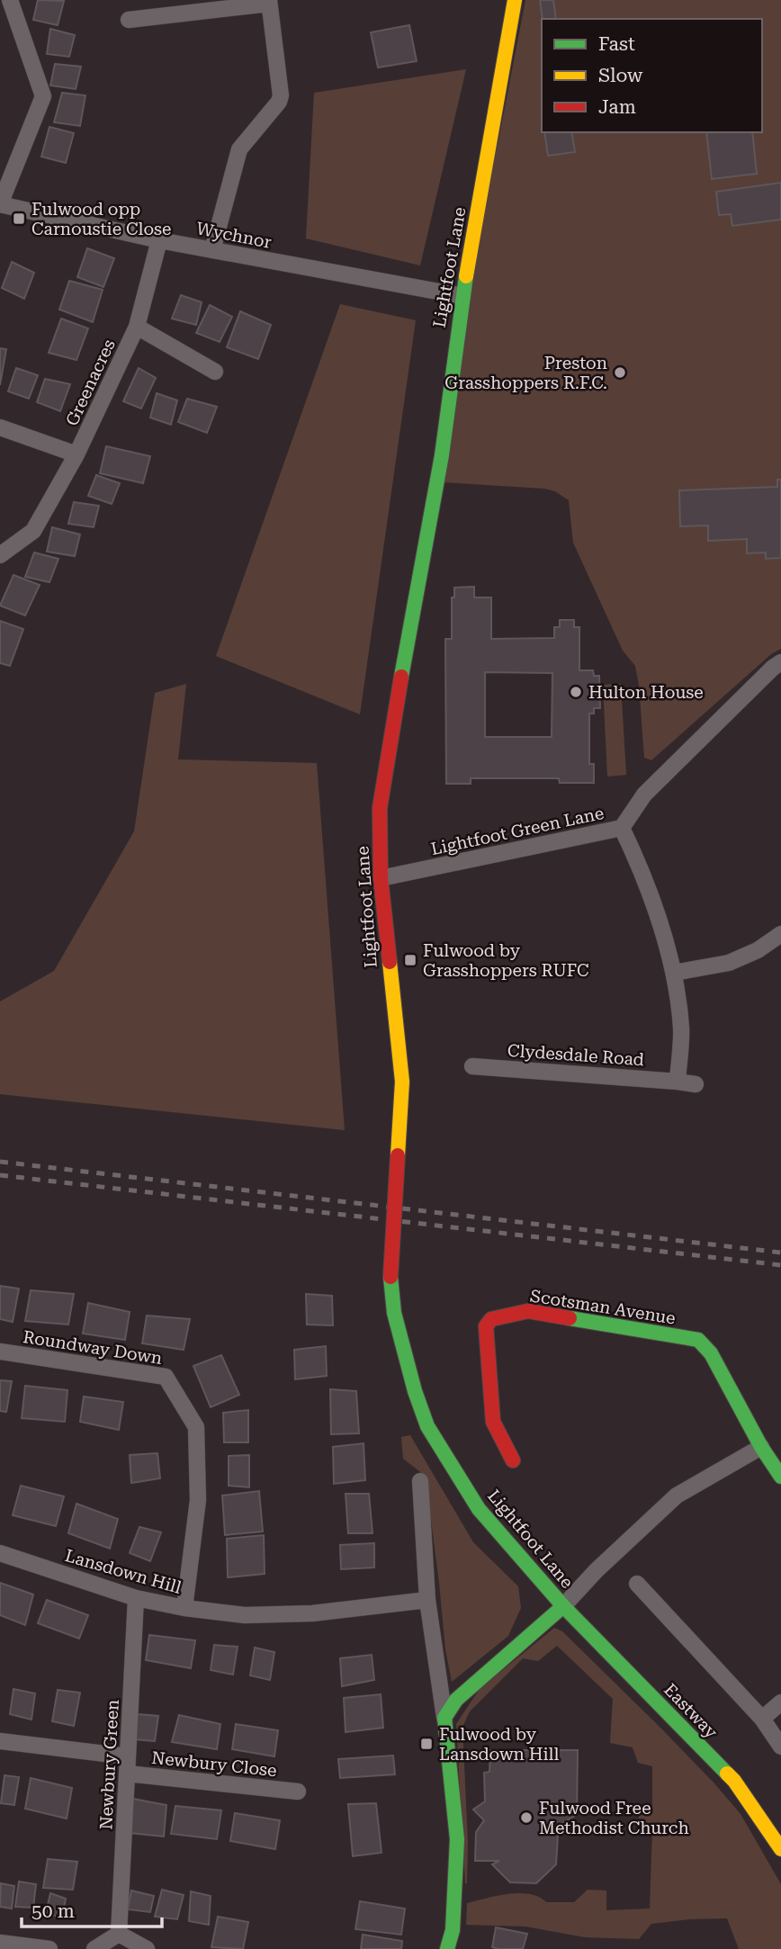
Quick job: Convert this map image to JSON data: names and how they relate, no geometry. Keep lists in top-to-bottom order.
{
  "streets": {
    "main road": ["Lightfoot Lane", "Scotsman Avenue", "Eastway"],
    "street": [
      "Wychnor",
      "Greenacres",
      "Lightfoot Green Lane",
      "Clydesdale Road",
      "Roundway Down",
      "Lansdown Hill",
      "Newbury Close",
      "Newbury Green"
    ]
  },
  "crossings": [
    ["Wychnor", "Lightfoot Lane"],
    ["Wychnor", "Greenacres"],
    ["Lightfoot Lane", "Lightfoot Green Lane"],
    ["Lightfoot Lane", "Eastway"],
    ["Roundway Down", "Lansdown Hill"],
    ["Lansdown Hill", "Newbury Green"],
    ["Newbury Close", "Newbury Green"]
  ],
  "places": {
    "transit": ["Fulwood opp Carnoustie Close", "Fulwood by Grasshoppers RUFC", "Fulwood by Lansdown Hill"],
    "other": ["Preston Grasshoppers R.F.C.", "Hulton House", "Fulwood Free Methodist Church"]
  },
  "legend": ["Fast", "Slow", "Jam"],
  "scale_bar": "50 m"
}
